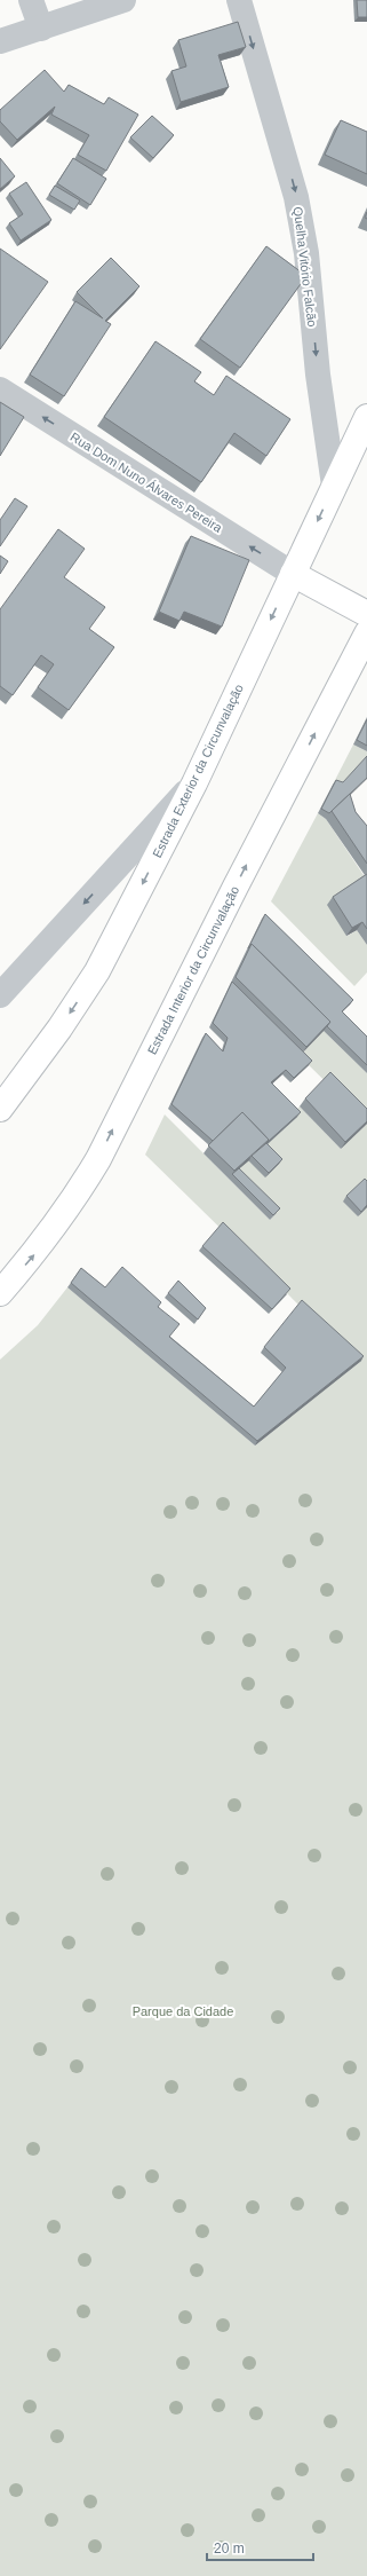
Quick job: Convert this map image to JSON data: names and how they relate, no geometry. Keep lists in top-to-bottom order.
{
  "streets": {
    "main road": ["Estrada Exterior da Circunvalação", "Estrada Interior da Circunvalação"],
    "street": ["Quelha Vitório Falcão", "Rua Dom Nuno Álvares Pereira"]
  },
  "crossings": [
    ["Quelha Vitório Falcão", "Estrada Exterior da Circunvalação"],
    ["Rua Dom Nuno Álvares Pereira", "Estrada Exterior da Circunvalação"]
  ],
  "one_way": [
    "Quelha Vitório Falcão",
    "Rua Dom Nuno Álvares Pereira",
    "Estrada Exterior da Circunvalação",
    "Estrada Interior da Circunvalação"
  ],
  "parks": ["Parque da Cidade"],
  "scale_bar": "20 m"
}
